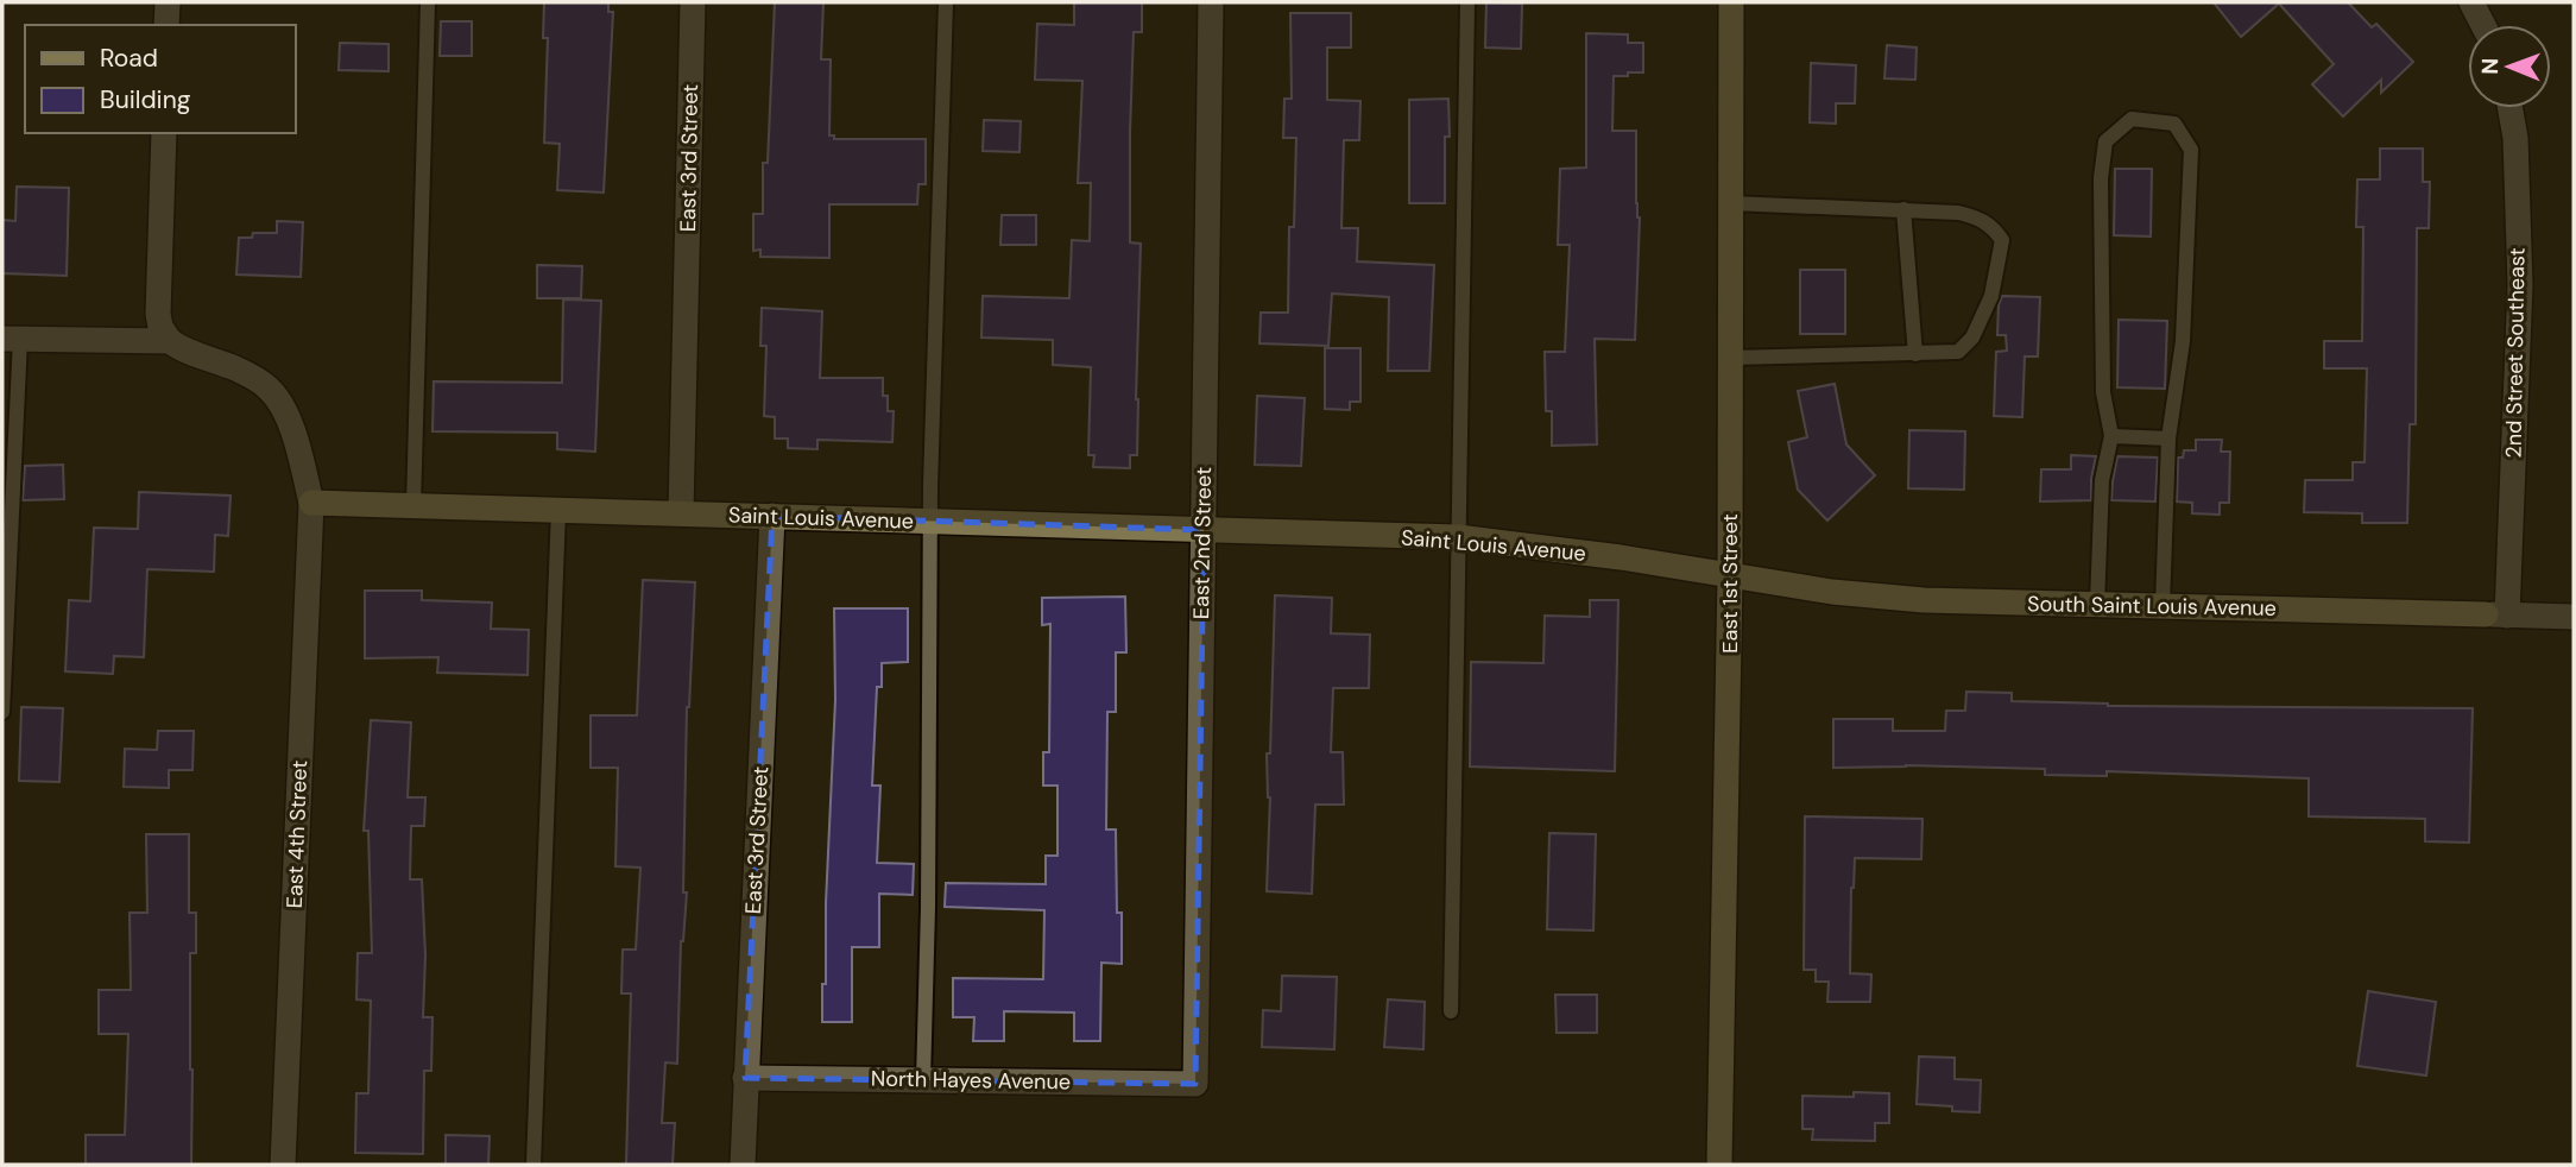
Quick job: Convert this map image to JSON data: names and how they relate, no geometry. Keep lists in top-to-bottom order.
{
  "streets": {
    "street": [
      "East 3rd Street",
      "2nd Street Southeast",
      "Saint Louis Avenue",
      "East 2nd Street",
      "East 1st Street",
      "South Saint Louis Avenue",
      "East 4th Street",
      "North Hayes Avenue"
    ]
  },
  "crossings": [
    ["East 3rd Street", "Saint Louis Avenue"],
    ["East 3rd Street", "North Hayes Avenue"],
    ["2nd Street Southeast", "South Saint Louis Avenue"],
    ["Saint Louis Avenue", "East 2nd Street"],
    ["Saint Louis Avenue", "East 1st Street"],
    ["Saint Louis Avenue", "South Saint Louis Avenue"],
    ["Saint Louis Avenue", "East 4th Street"],
    ["East 2nd Street", "North Hayes Avenue"],
    ["East 1st Street", "South Saint Louis Avenue"]
  ],
  "legend": ["Road", "Building"],
  "north": "left"
}
